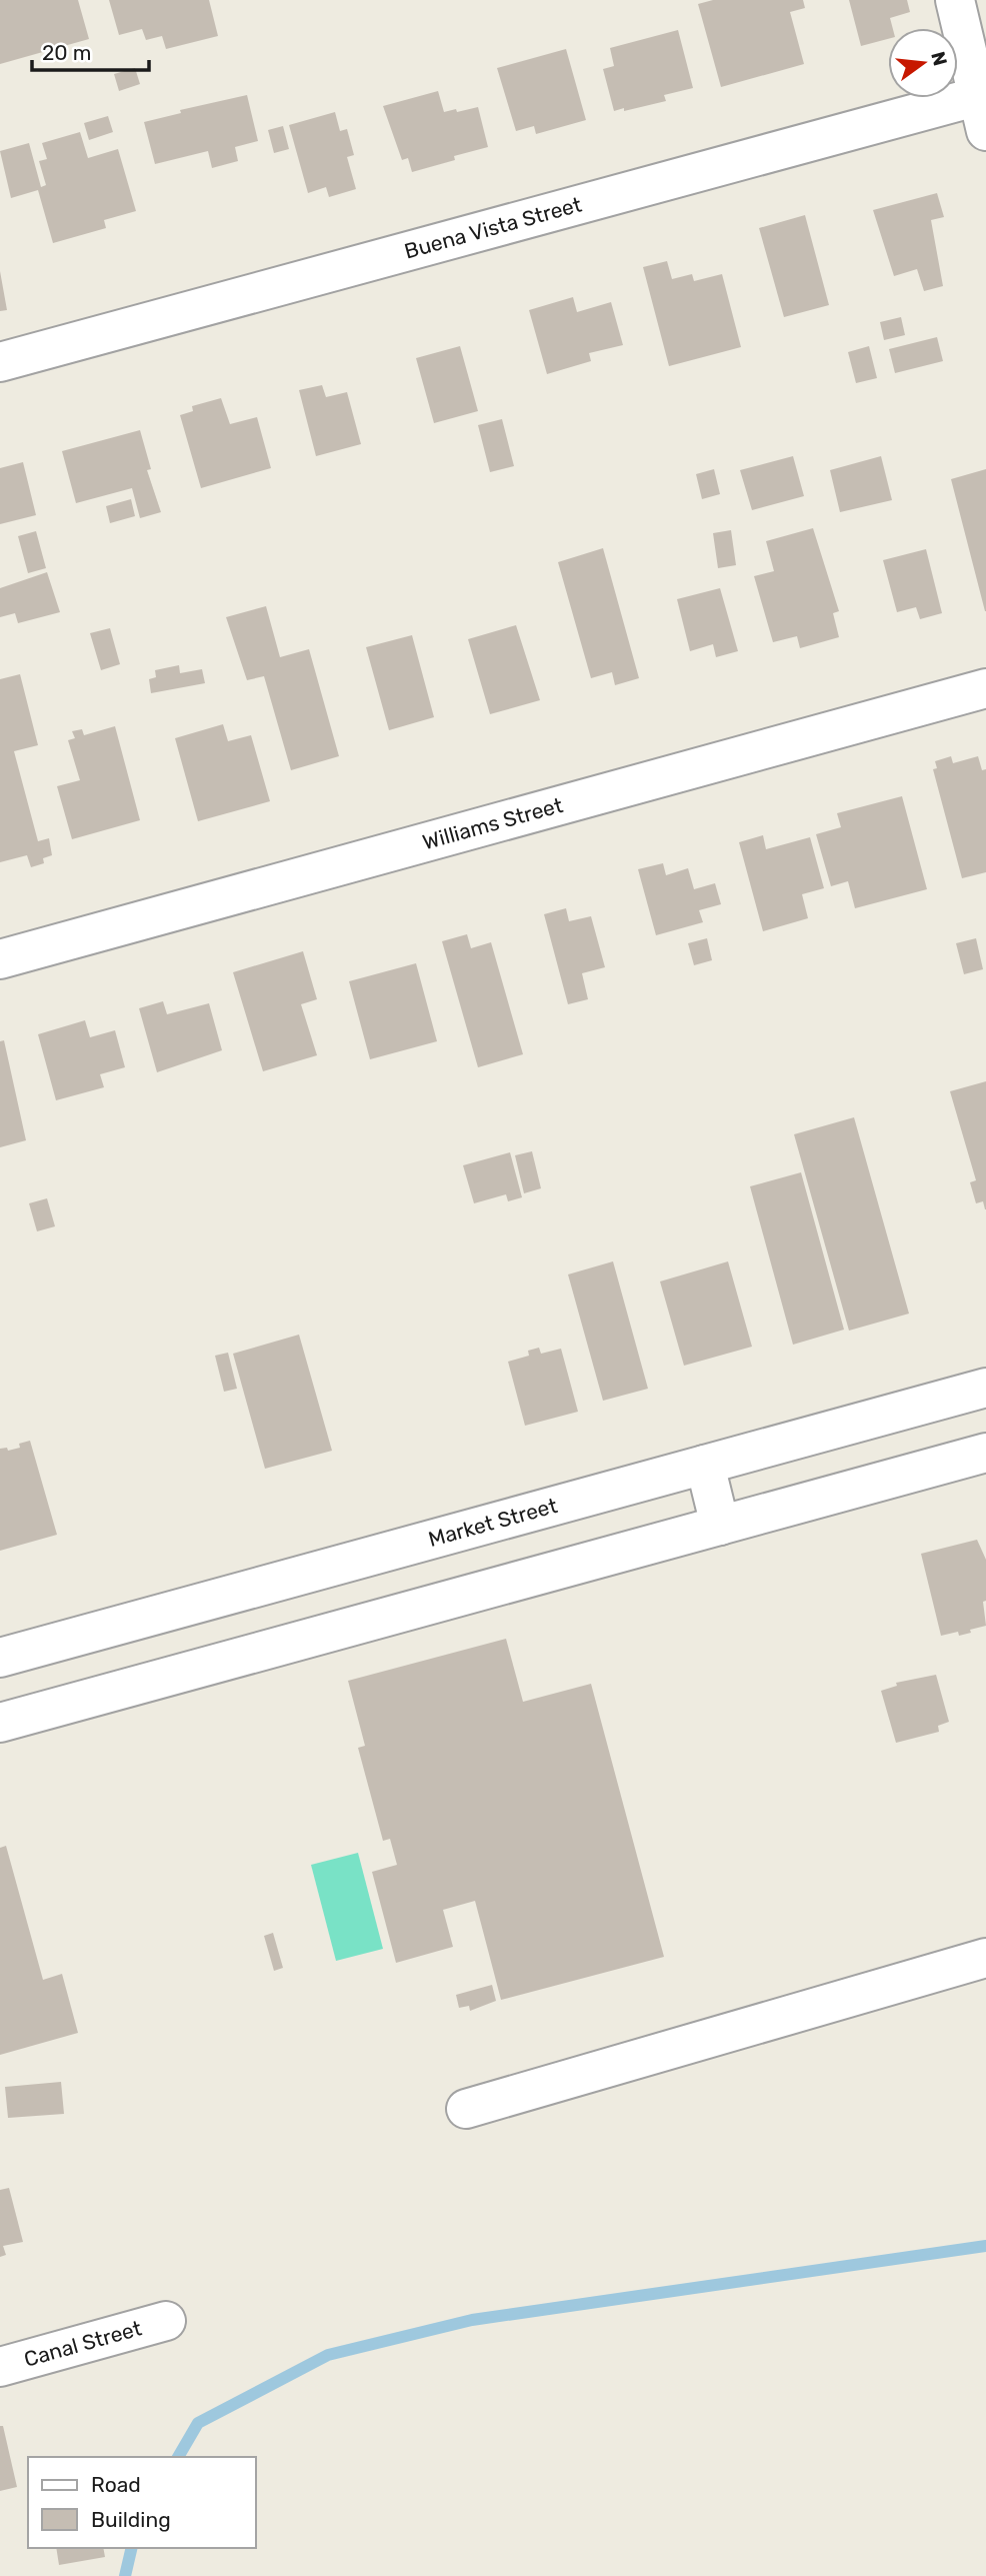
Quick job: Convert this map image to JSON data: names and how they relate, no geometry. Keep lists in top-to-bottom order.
{
  "streets": {
    "street": [
      "Buena Vista Street",
      "Williams Street",
      "Market Street",
      "Canal Street"
    ]
  },
  "legend": ["Road", "Building"],
  "scale_bar": "20 m",
  "north": "right"
}
